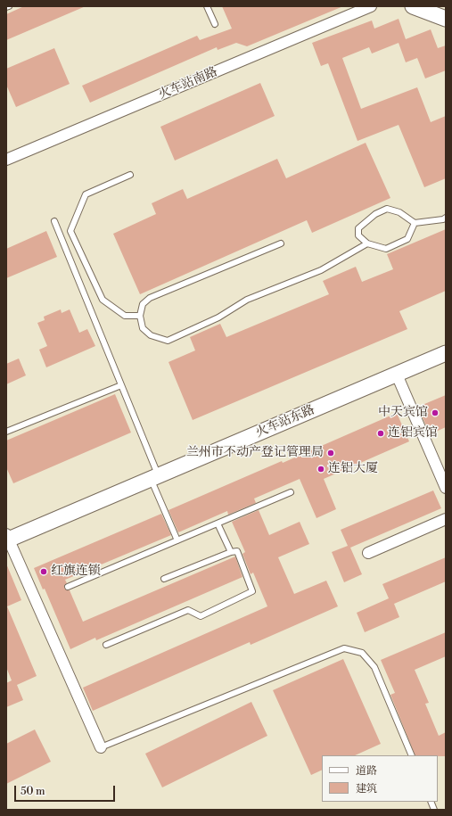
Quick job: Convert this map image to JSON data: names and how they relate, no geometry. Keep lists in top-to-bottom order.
{
  "streets": {
    "main road": ["火车站东路"],
    "street": ["火车站南路"]
  },
  "places": [
    "中天宾馆",
    "连铝宾馆",
    "兰州市不动产登记管理局",
    "连铝大厦",
    "红旗连锁"
  ],
  "legend": ["道路", "建筑"],
  "scale_bar": "50 m"
}
